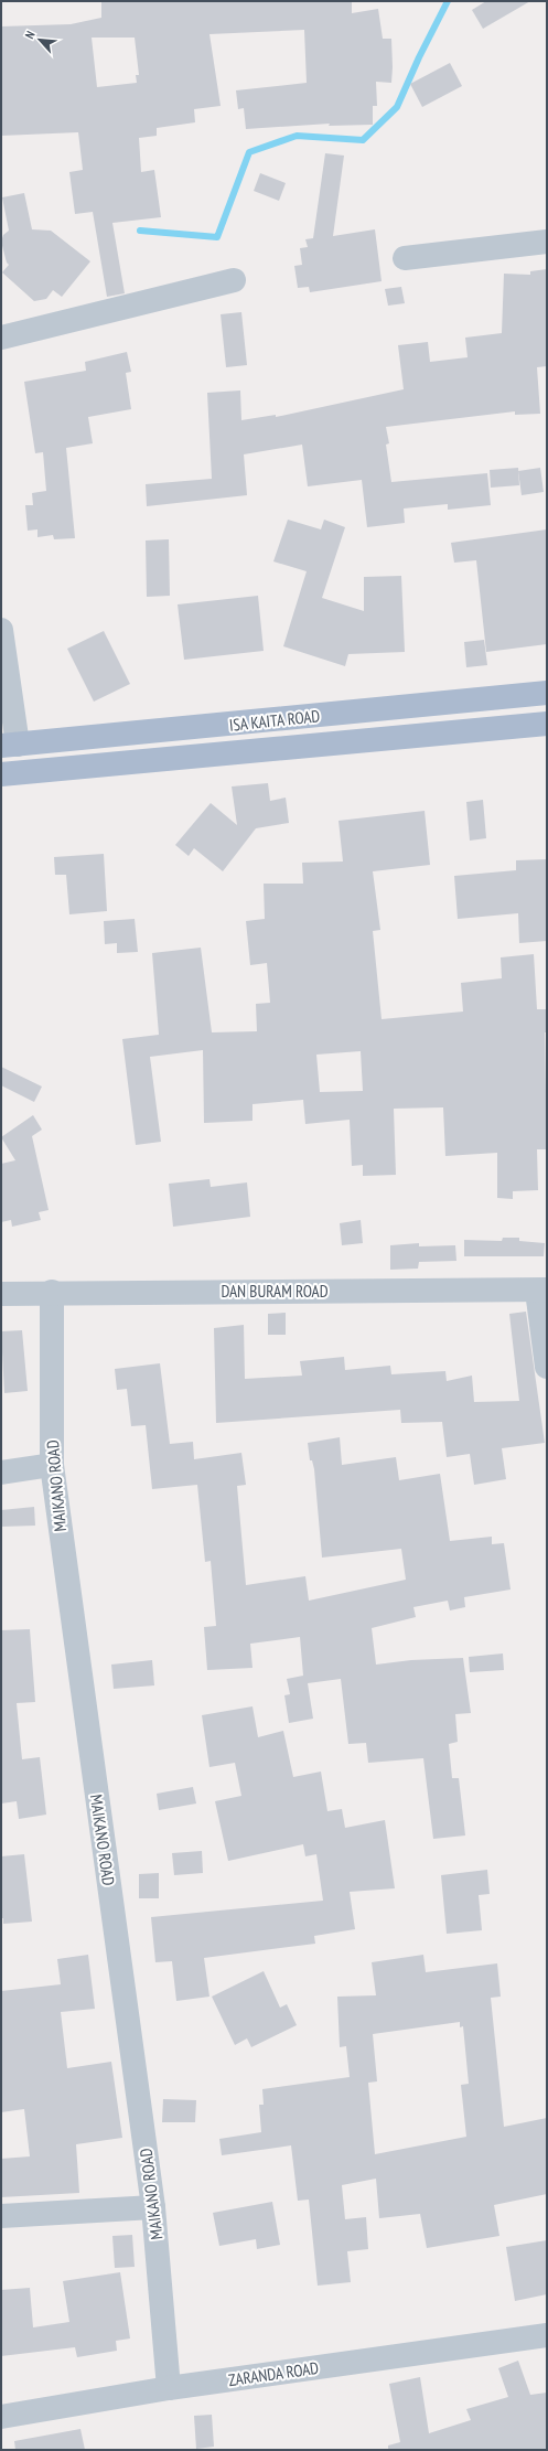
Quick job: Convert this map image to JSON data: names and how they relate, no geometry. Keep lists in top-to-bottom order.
{
  "streets": {
    "main road": ["ISA KAITA ROAD"],
    "street": ["DAN BURAM ROAD", "MAIKANO ROAD", "ZARANDA ROAD"]
  },
  "crossings": [
    ["DAN BURAM ROAD", "MAIKANO ROAD"],
    ["MAIKANO ROAD", "ZARANDA ROAD"]
  ],
  "north": "top left"
}
